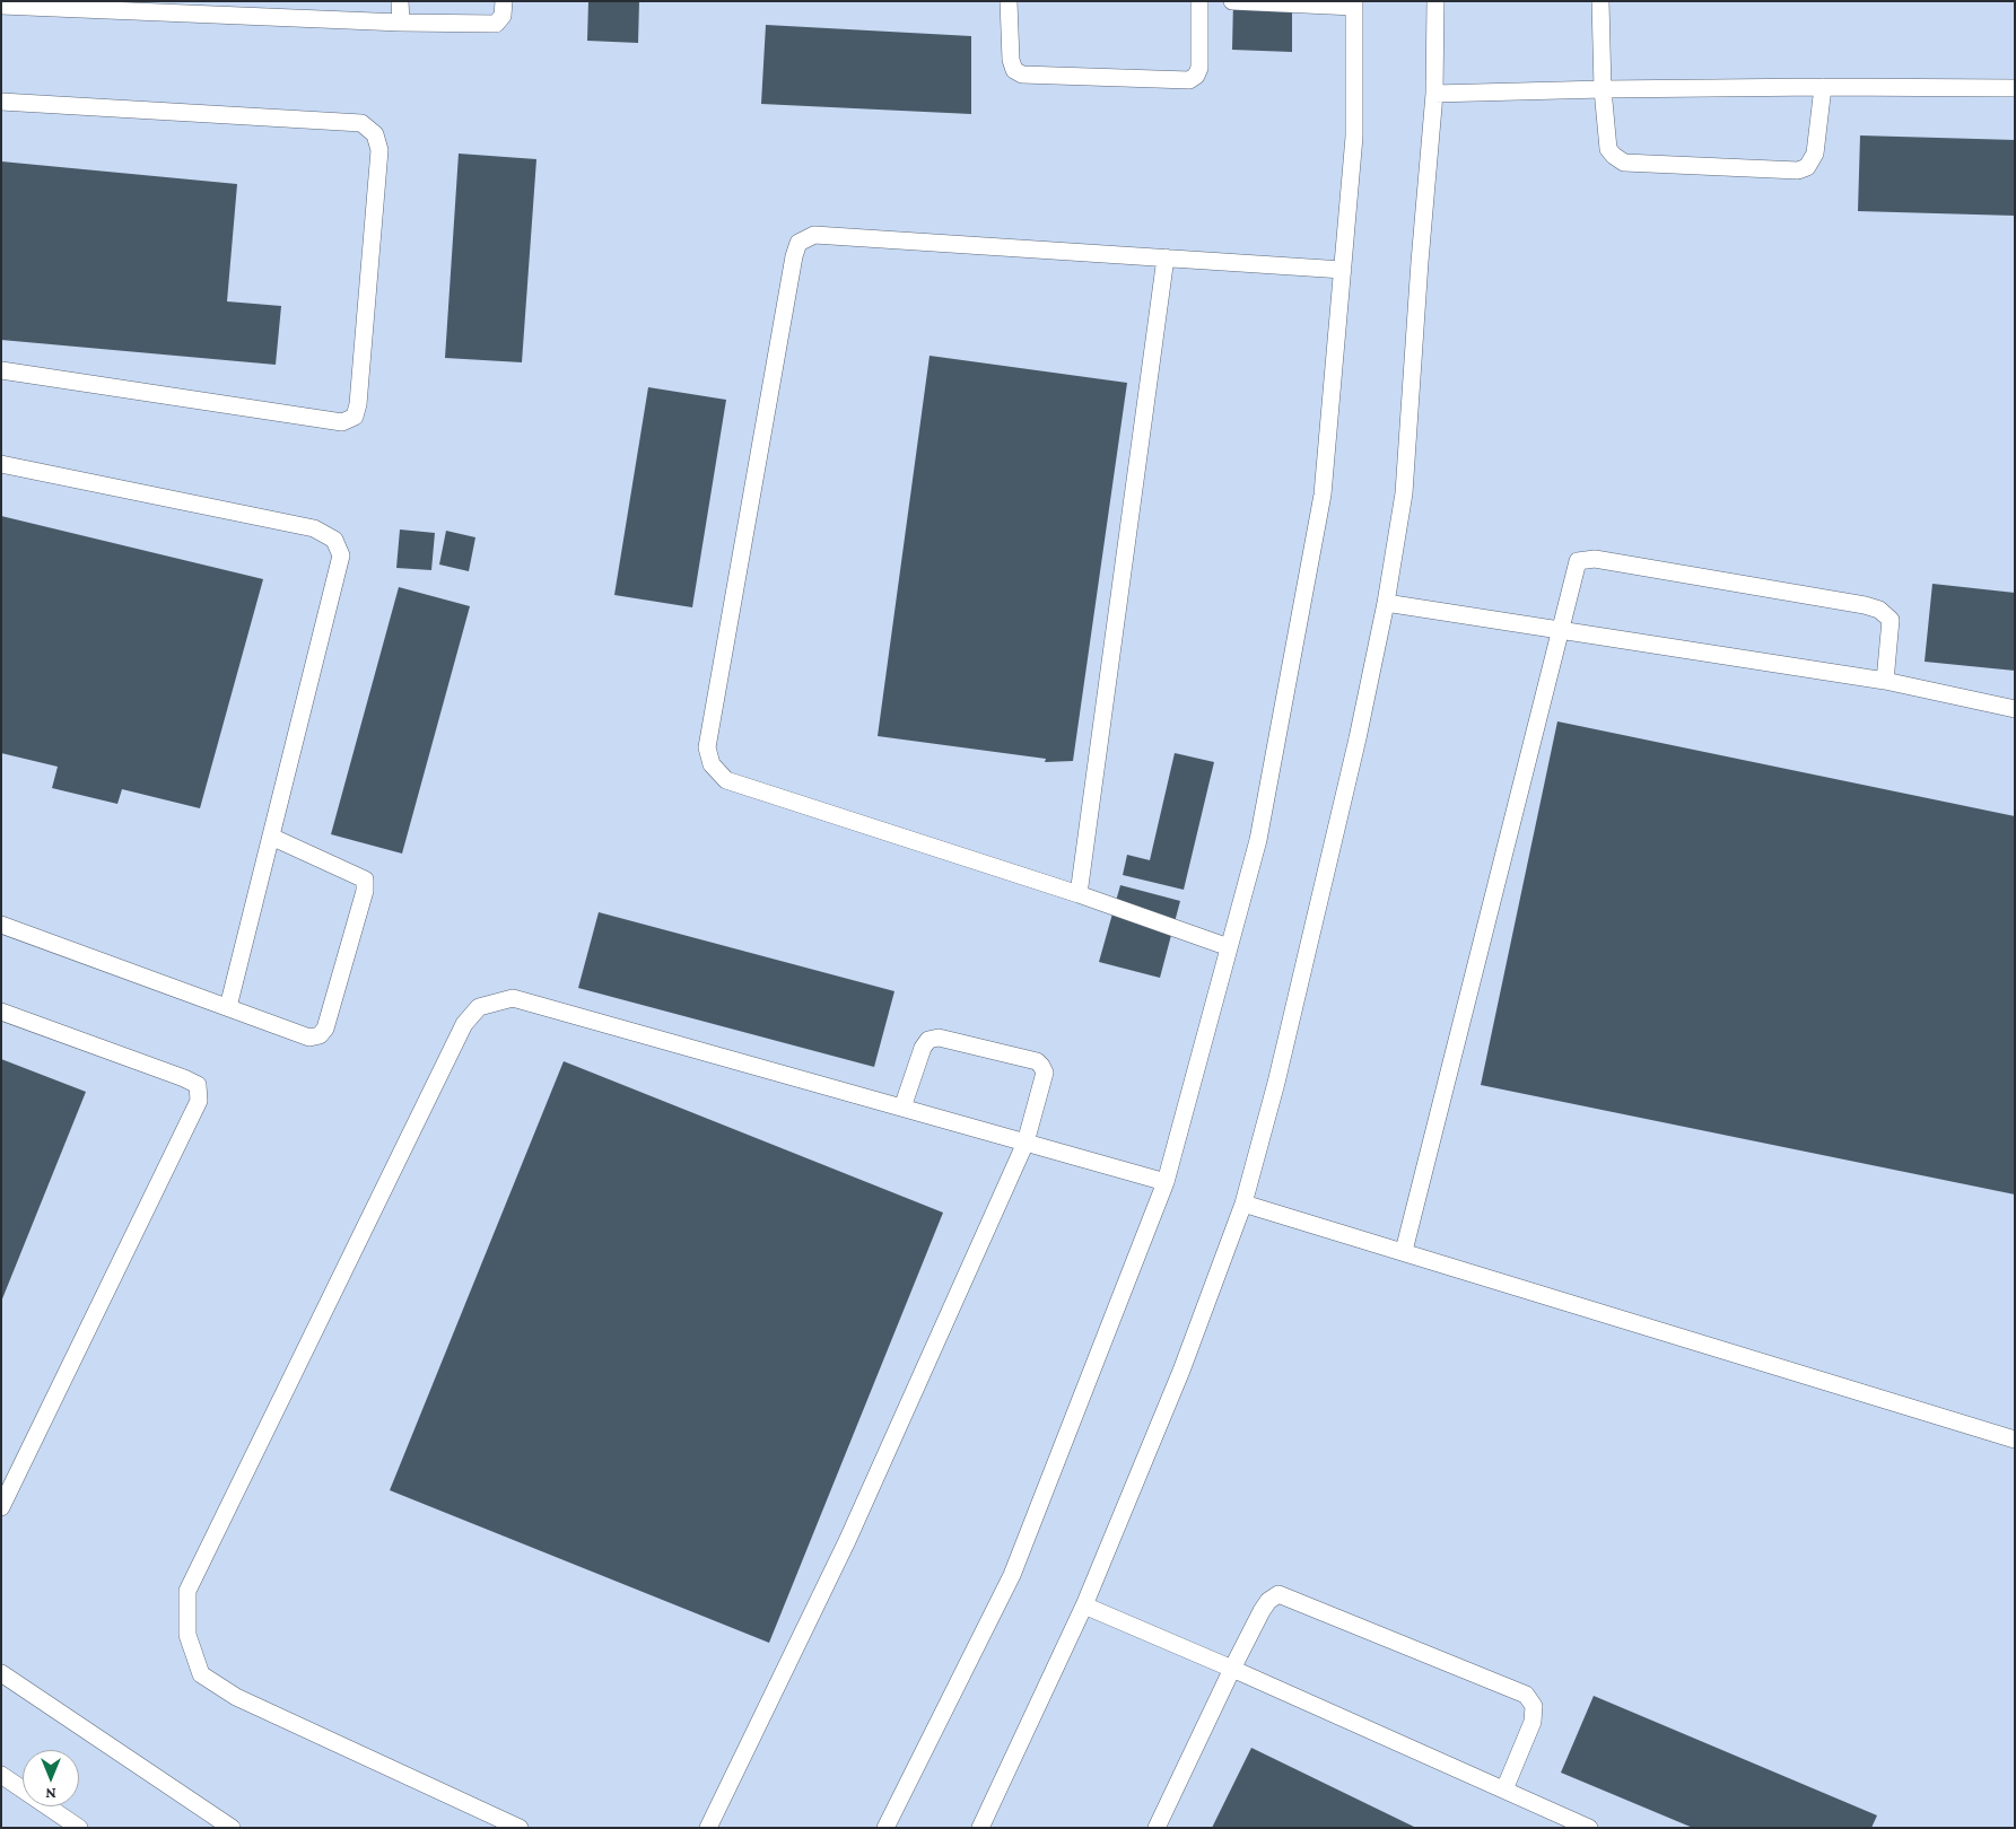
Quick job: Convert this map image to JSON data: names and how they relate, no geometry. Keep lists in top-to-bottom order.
{
  "north": "bottom"
}
